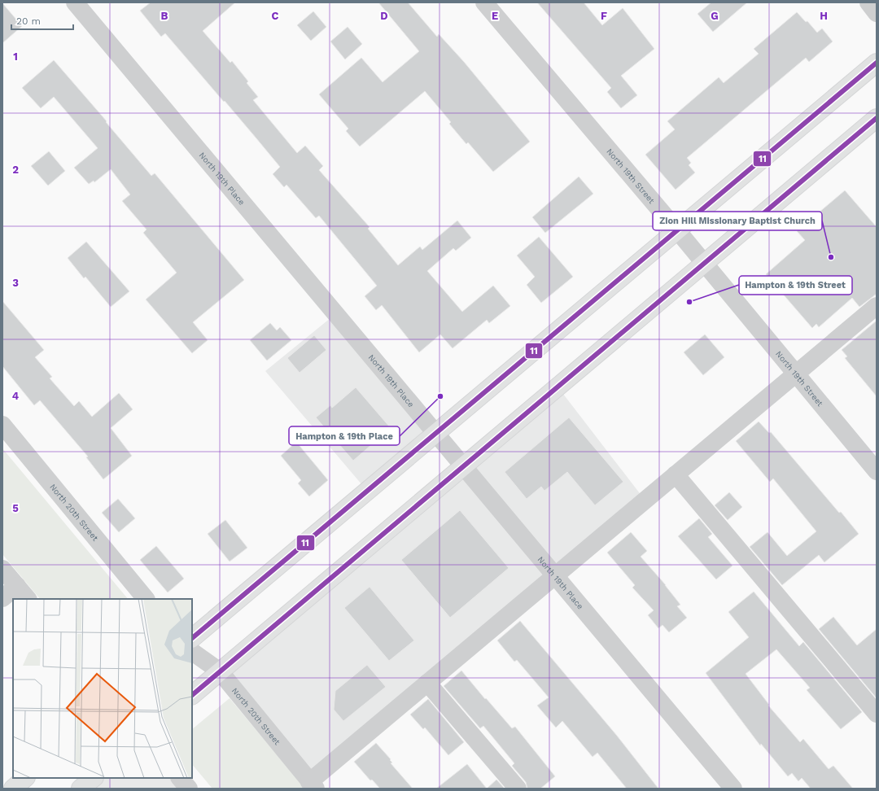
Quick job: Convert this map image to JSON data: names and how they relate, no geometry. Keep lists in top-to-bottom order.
{
  "streets": {
    "street": ["North 19th Street", "North 19th Place", "North 20th Street"]
  },
  "places": ["Zion Hill Missionary Baptist Church", "Hampton & 19th Street", "Hampton & 19th Place"],
  "lines": ["transit line 11"],
  "scale_bar": "20 m",
  "grid": {
    "columns": [
      "B",
      "C",
      "D",
      "E",
      "F",
      "G",
      "H"
    ],
    "rows": [
      "1",
      "2",
      "3",
      "4",
      "5"
    ]
  }
}
